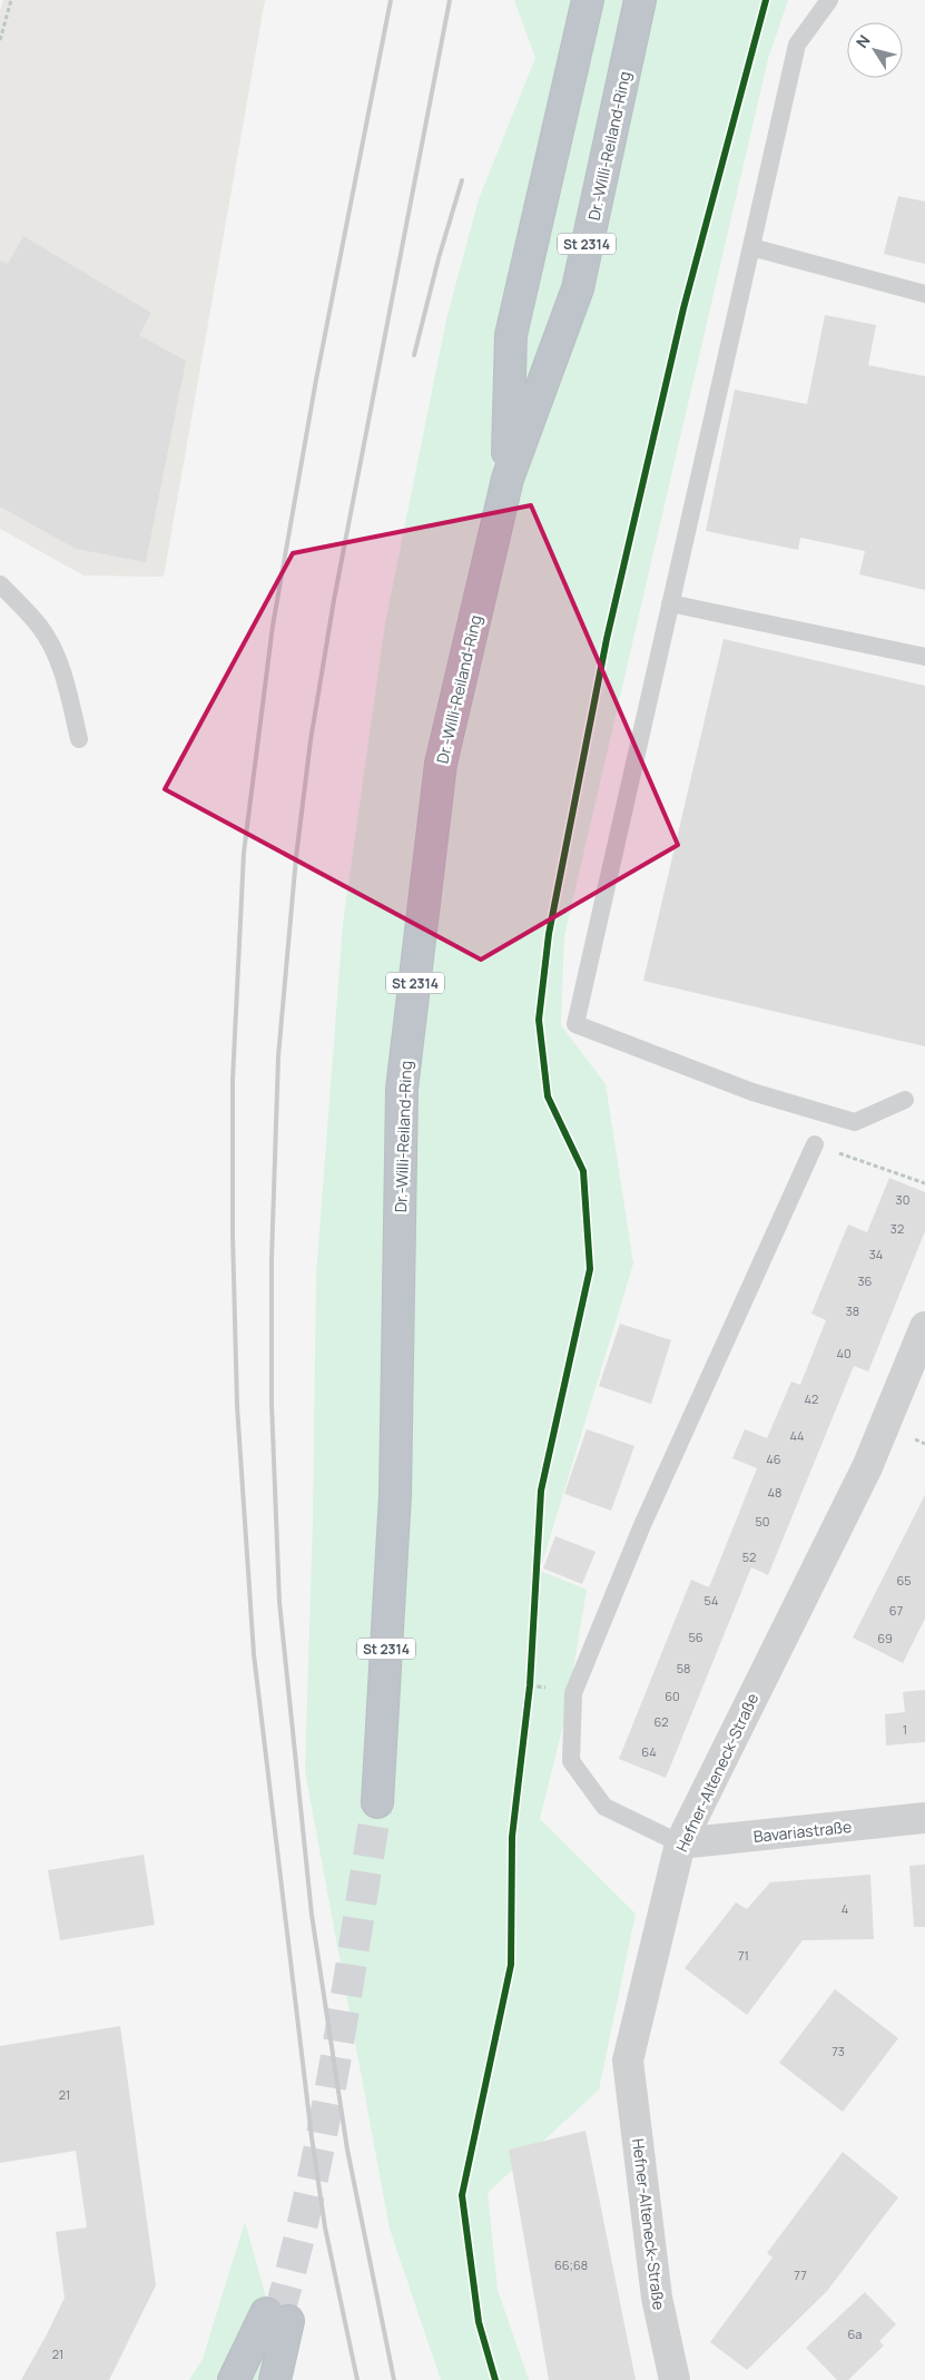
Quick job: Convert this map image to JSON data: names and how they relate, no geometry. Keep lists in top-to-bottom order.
{
  "streets": {
    "highway": ["Dr.-Willi-Reiland-Ring", "St 2314"],
    "street": ["Hefner-Alteneck-Straße", "Bavariastraße"]
  },
  "crossings": [
    ["Hefner-Alteneck-Straße", "Bavariastraße"]
  ],
  "house_numbers": [
    "30",
    "32",
    "34",
    "36",
    "38",
    "40",
    "42",
    "44",
    "46",
    "48",
    "50",
    "52",
    "65",
    "54",
    "67",
    "56",
    "69",
    "58",
    "60",
    "62",
    "1",
    "64",
    "4",
    "71",
    "73",
    "21",
    "66;68",
    "77",
    "6a",
    "21"
  ],
  "north": "top left"
}
